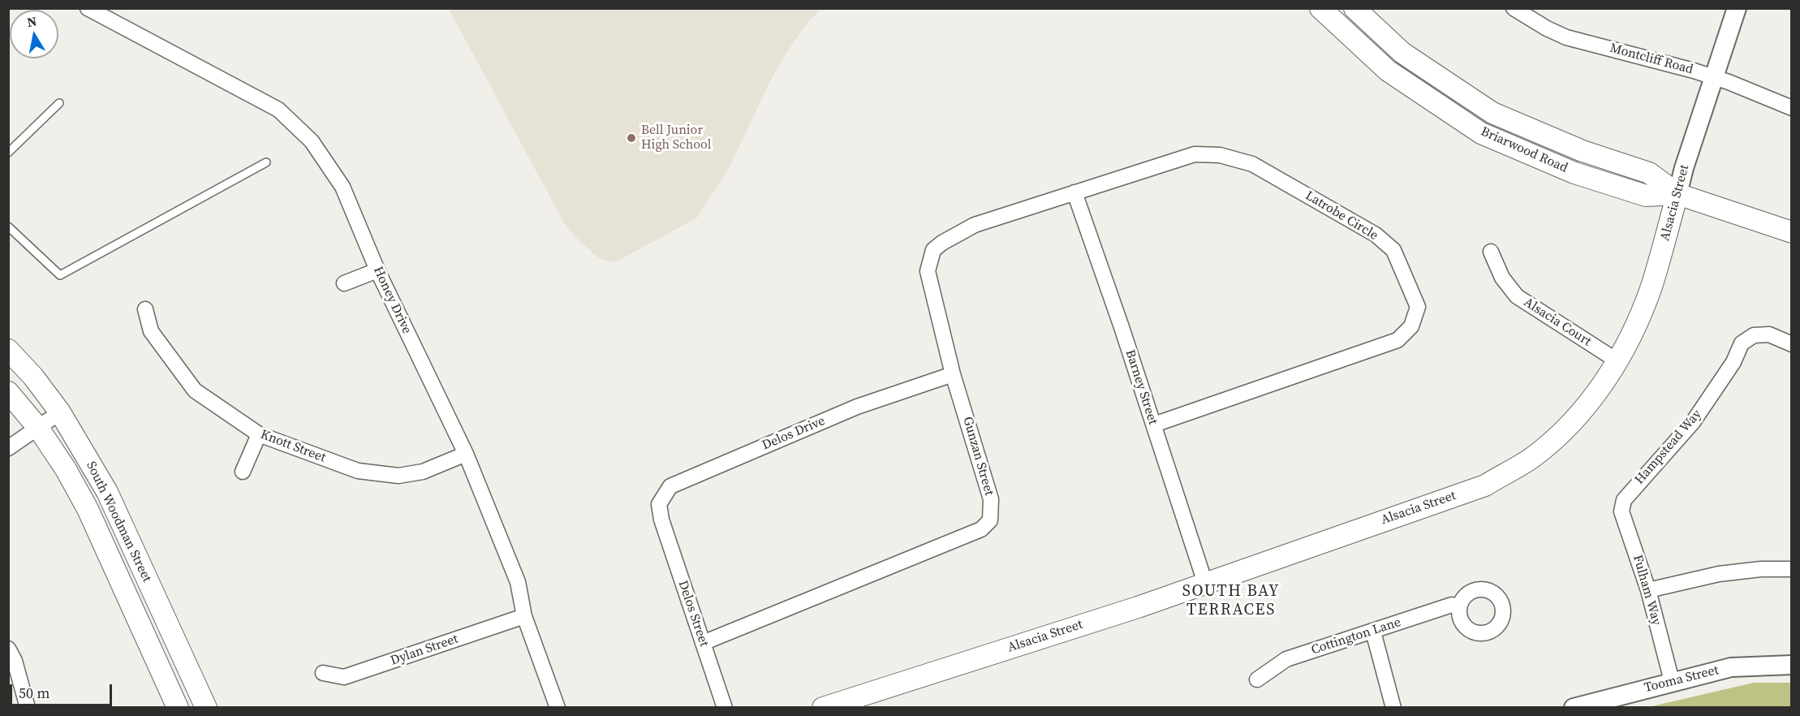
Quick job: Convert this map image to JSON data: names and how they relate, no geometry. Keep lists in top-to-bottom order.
{
  "streets": {
    "main road": ["Briarwood Road", "Alsacia Street", "South Woodman Street"],
    "street": [
      "Montcliff Road",
      "Latrobe Circle",
      "Honey Drive",
      "Alsacia Court",
      "Barney Street",
      "Delos Drive",
      "Knott Street",
      "Hampstead Way",
      "Gunzan Street",
      "Fulham Way",
      "Delos Street",
      "Cottington Lane",
      "Dylan Street",
      "Tooma Street"
    ]
  },
  "crossings": [
    ["Montcliff Road", "Alsacia Street"],
    ["Briarwood Road", "Alsacia Street"],
    ["Alsacia Street", "Alsacia Court"],
    ["Alsacia Street", "Barney Street"],
    ["Latrobe Circle", "Barney Street"],
    ["Latrobe Circle", "Gunzan Street"],
    ["Honey Drive", "Knott Street"],
    ["Honey Drive", "Dylan Street"],
    ["Delos Drive", "Gunzan Street"],
    ["Delos Drive", "Delos Street"],
    ["Hampstead Way", "Fulham Way"],
    ["Gunzan Street", "Delos Street"],
    ["Fulham Way", "Tooma Street"]
  ],
  "districts": ["SOUTH BAY TERRACES"],
  "places": ["Bell Junior High School"],
  "scale_bar": "50 m",
  "north": "top"
}
